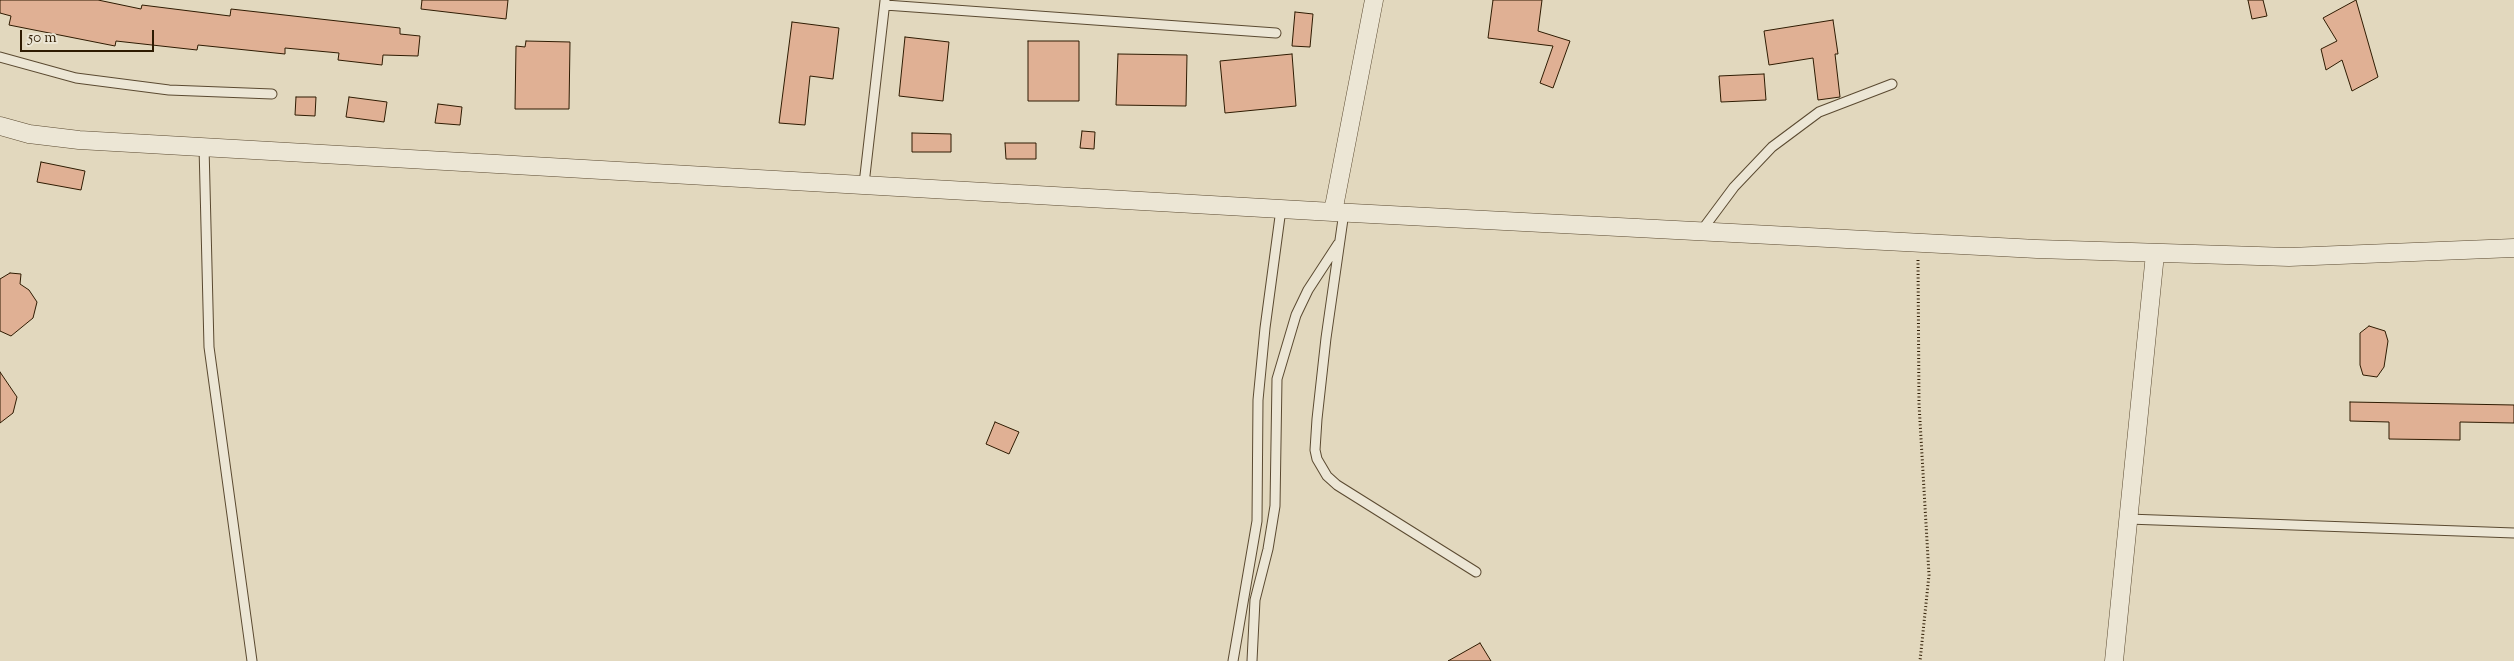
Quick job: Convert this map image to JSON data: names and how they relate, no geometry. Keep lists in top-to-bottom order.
{
  "scale_bar": "50 m"
}
